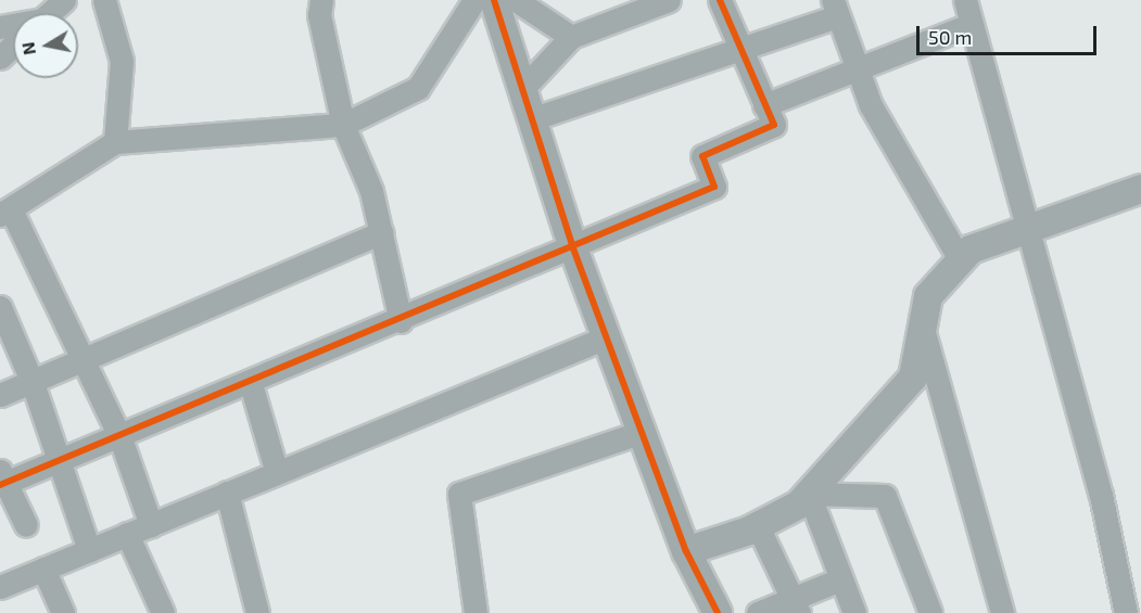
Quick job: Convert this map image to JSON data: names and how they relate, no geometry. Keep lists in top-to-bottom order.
{
  "scale_bar": "50 m",
  "north": "left"
}
